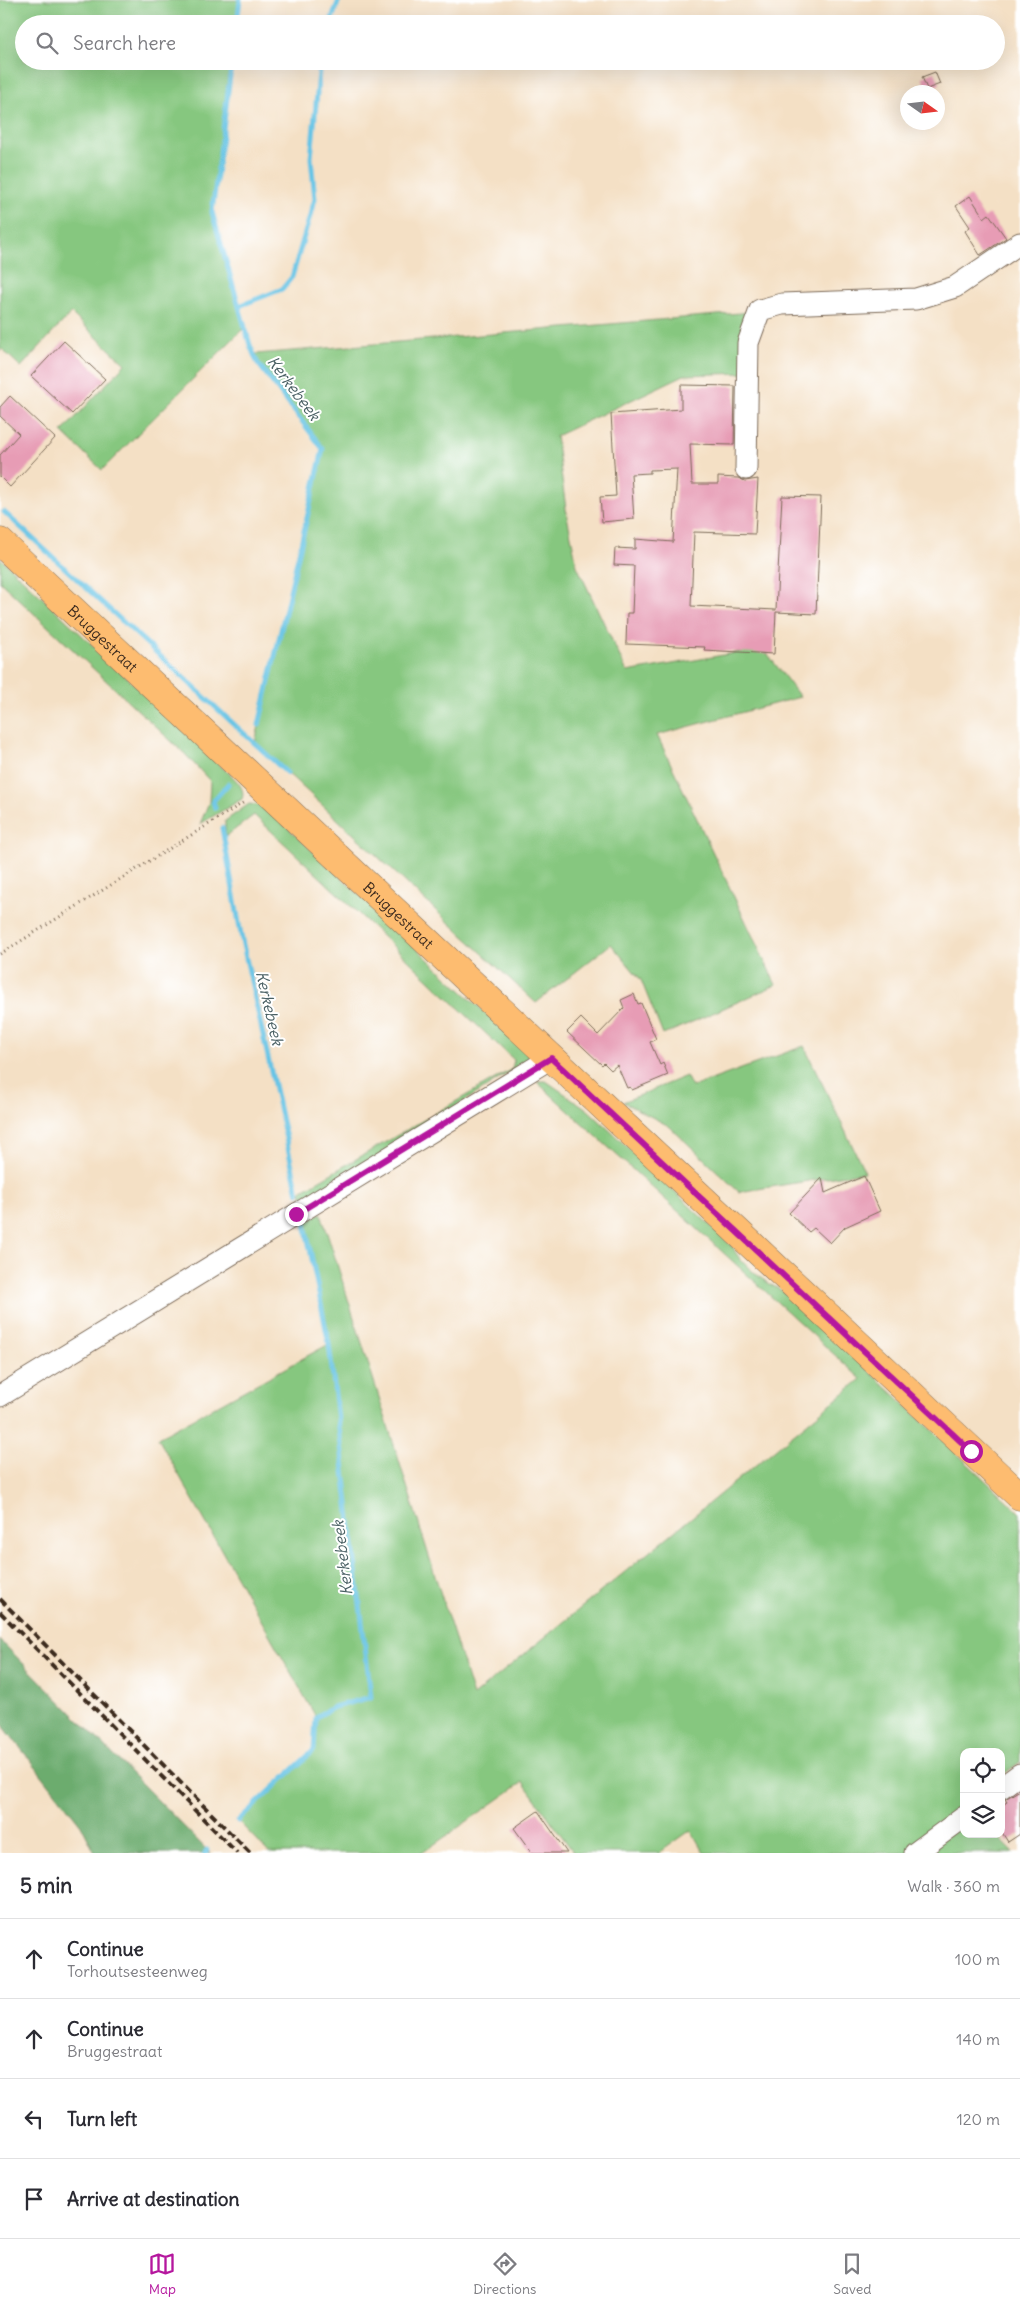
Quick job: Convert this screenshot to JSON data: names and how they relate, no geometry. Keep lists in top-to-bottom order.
{
  "streets": {
    "main road": ["Bruggestraat"]
  },
  "water": ["Kerkebeek"],
  "north": "right",
  "page": {
    "search": "Search here",
    "heading": ["5 min", "Walk · 360 m"],
    "list": [
      ["Continue", "Torhoutsesteenweg", "100 m"],
      ["Continue", "Bruggestraat", "140 m"],
      ["Turn left", "120 m"],
      "Arrive at destination"
    ],
    "nav": ["Map", "Directions", "Saved"]
  }
}
